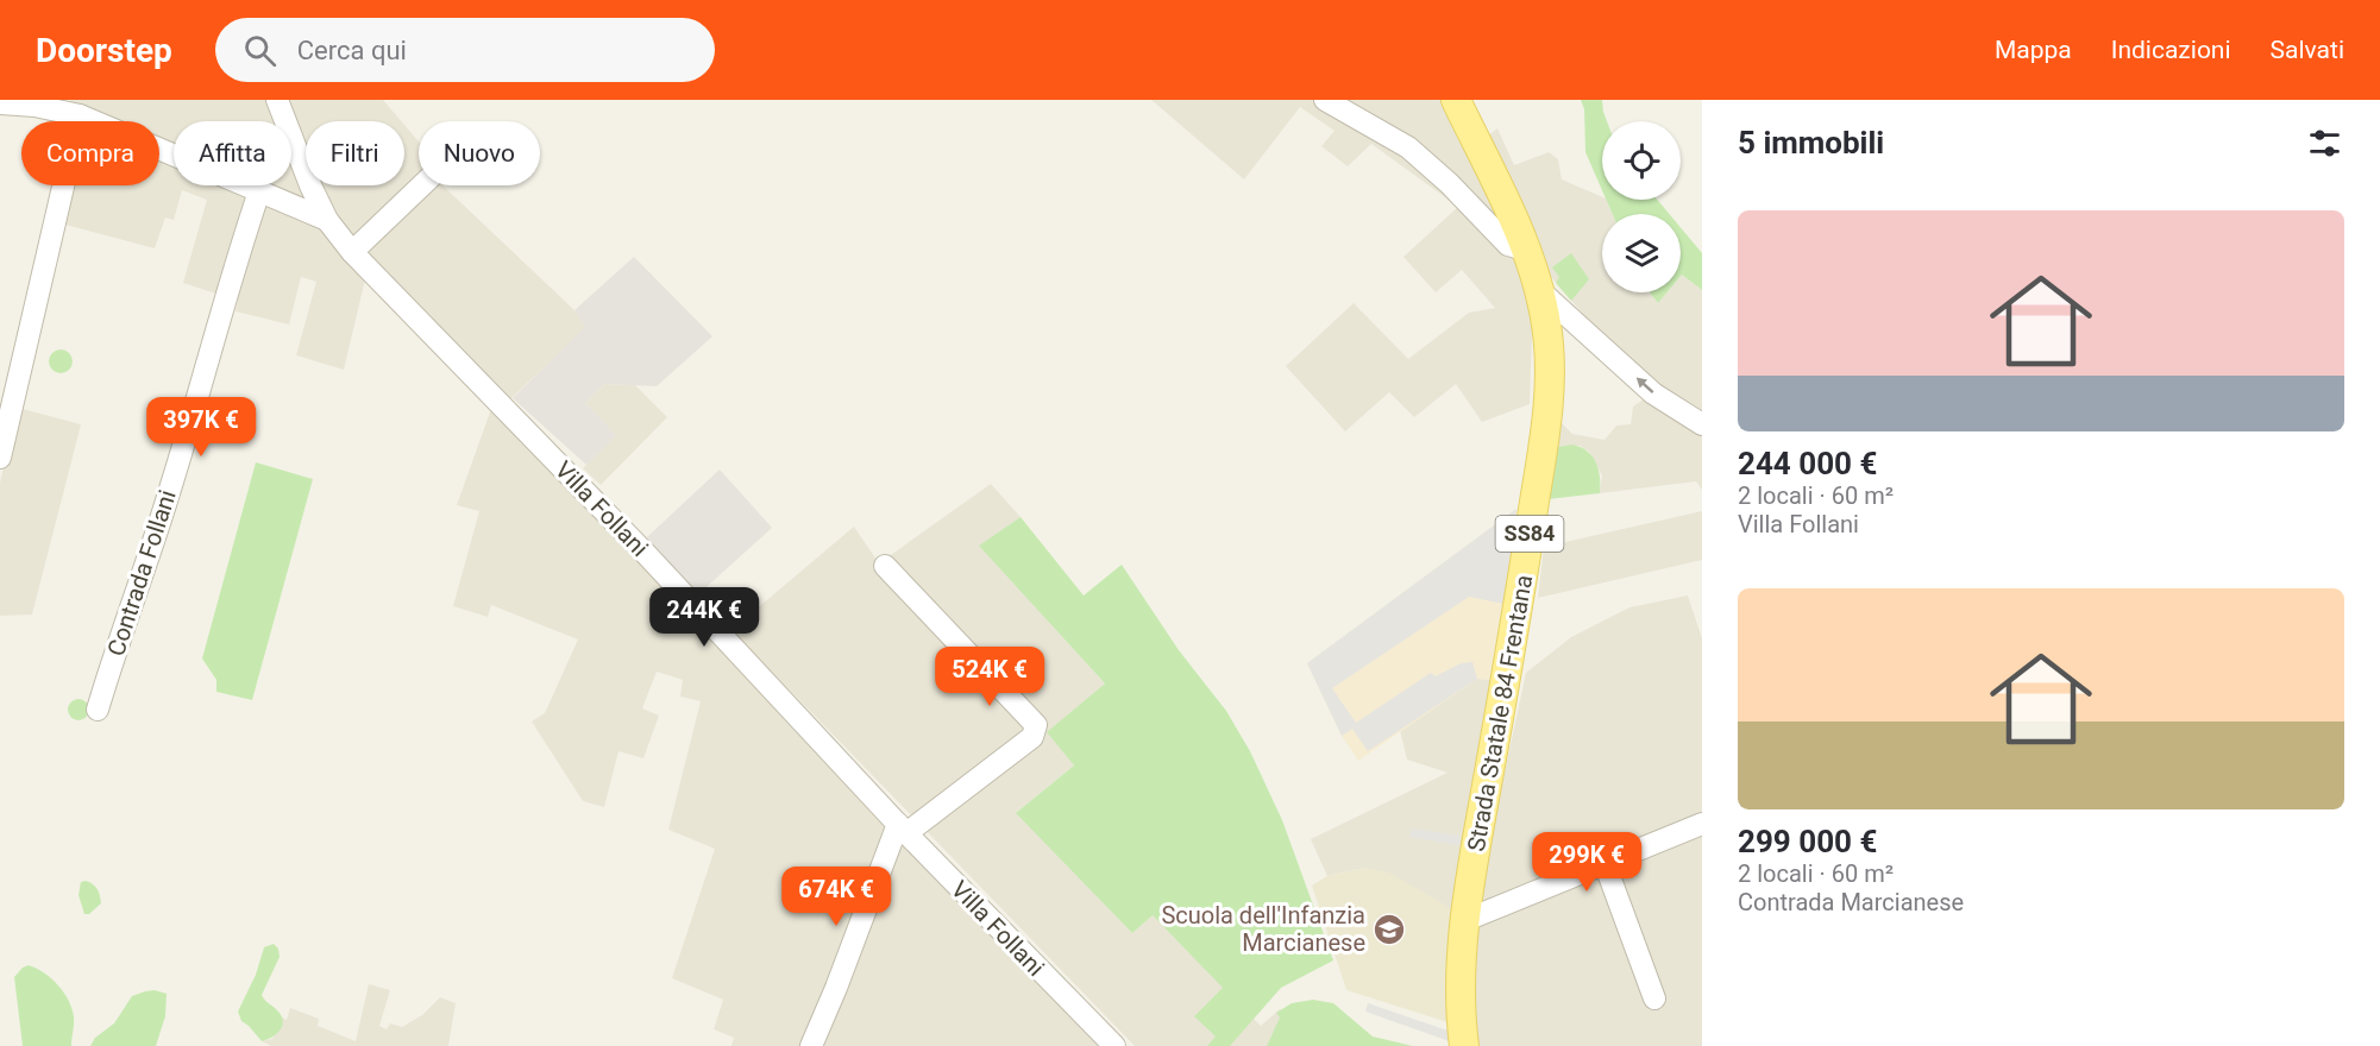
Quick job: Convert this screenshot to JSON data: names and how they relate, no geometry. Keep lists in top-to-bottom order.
{
  "streets": {
    "main road": ["SS84", "Strada Statale 84 Frentana"],
    "street": ["Villa Follani", "Contrada Follani"]
  },
  "places": {
    "school or university": ["Scuola dell'Infanzia Marcianese"]
  },
  "page": {
    "header": "Doorstep",
    "search": "Cerca qui",
    "nav": ["Mappa", "Indicazioni", "Salvati"],
    "heading": "5 immobili",
    "chip": [
      "Compra",
      "Affitta",
      "Filtri",
      "Nuovo"
    ],
    "list": [
      {
        "name": "244 000 €",
        "note": "2 locali · 60 m² · Villa Follani"
      },
      {
        "name": "299 000 €",
        "note": "2 locali · 60 m² · Contrada Marcianese"
      }
    ],
    "price": [
      "397K €",
      "244K €",
      "524K €",
      "299K €",
      "674K €"
    ]
  }
}
